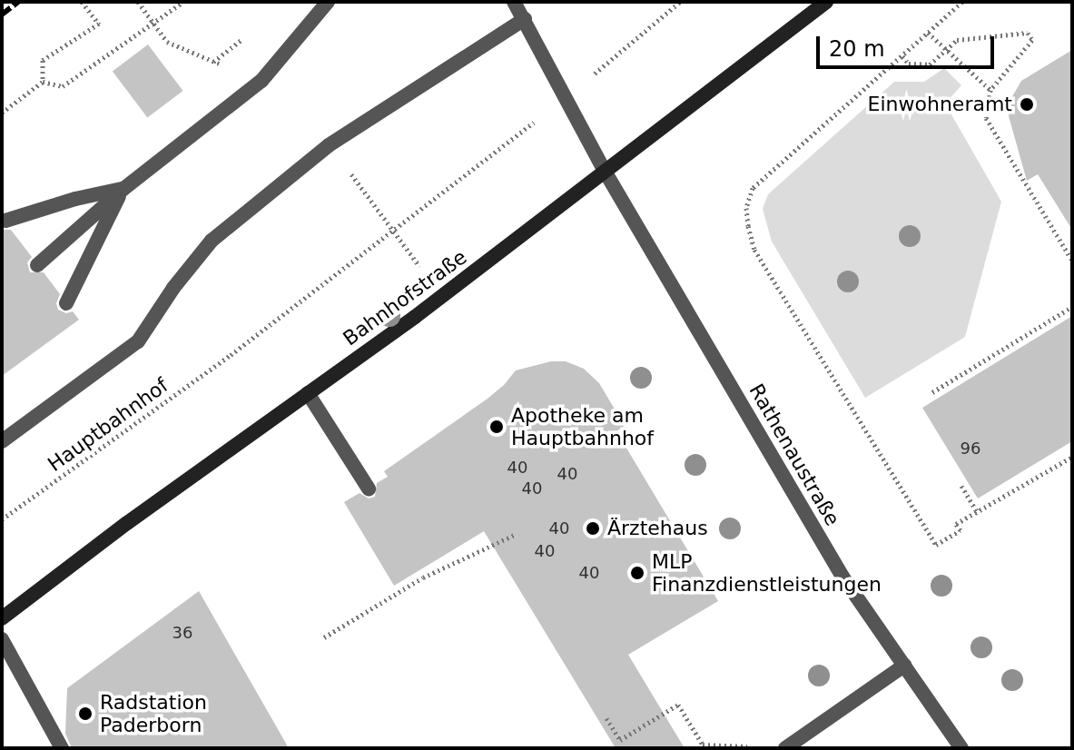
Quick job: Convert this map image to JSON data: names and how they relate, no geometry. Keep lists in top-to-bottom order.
{
  "streets": {
    "main road": ["Bahnhofstraße"],
    "street": ["Rathenaustraße"],
    "path": ["Hauptbahnhof"]
  },
  "crossings": [
    ["Bahnhofstraße", "Rathenaustraße"],
    ["Hauptbahnhof", "Rathenaustraße"]
  ],
  "places": [
    "Einwohneramt",
    "Apotheke am Hauptbahnhof",
    "Ärztehaus",
    "MLP Finanzdienstleistungen",
    "Radstation Paderborn"
  ],
  "house_numbers": [
    "96",
    "40",
    "40",
    "40",
    "40",
    "40",
    "40",
    "36"
  ],
  "scale_bar": "20 m"
}
